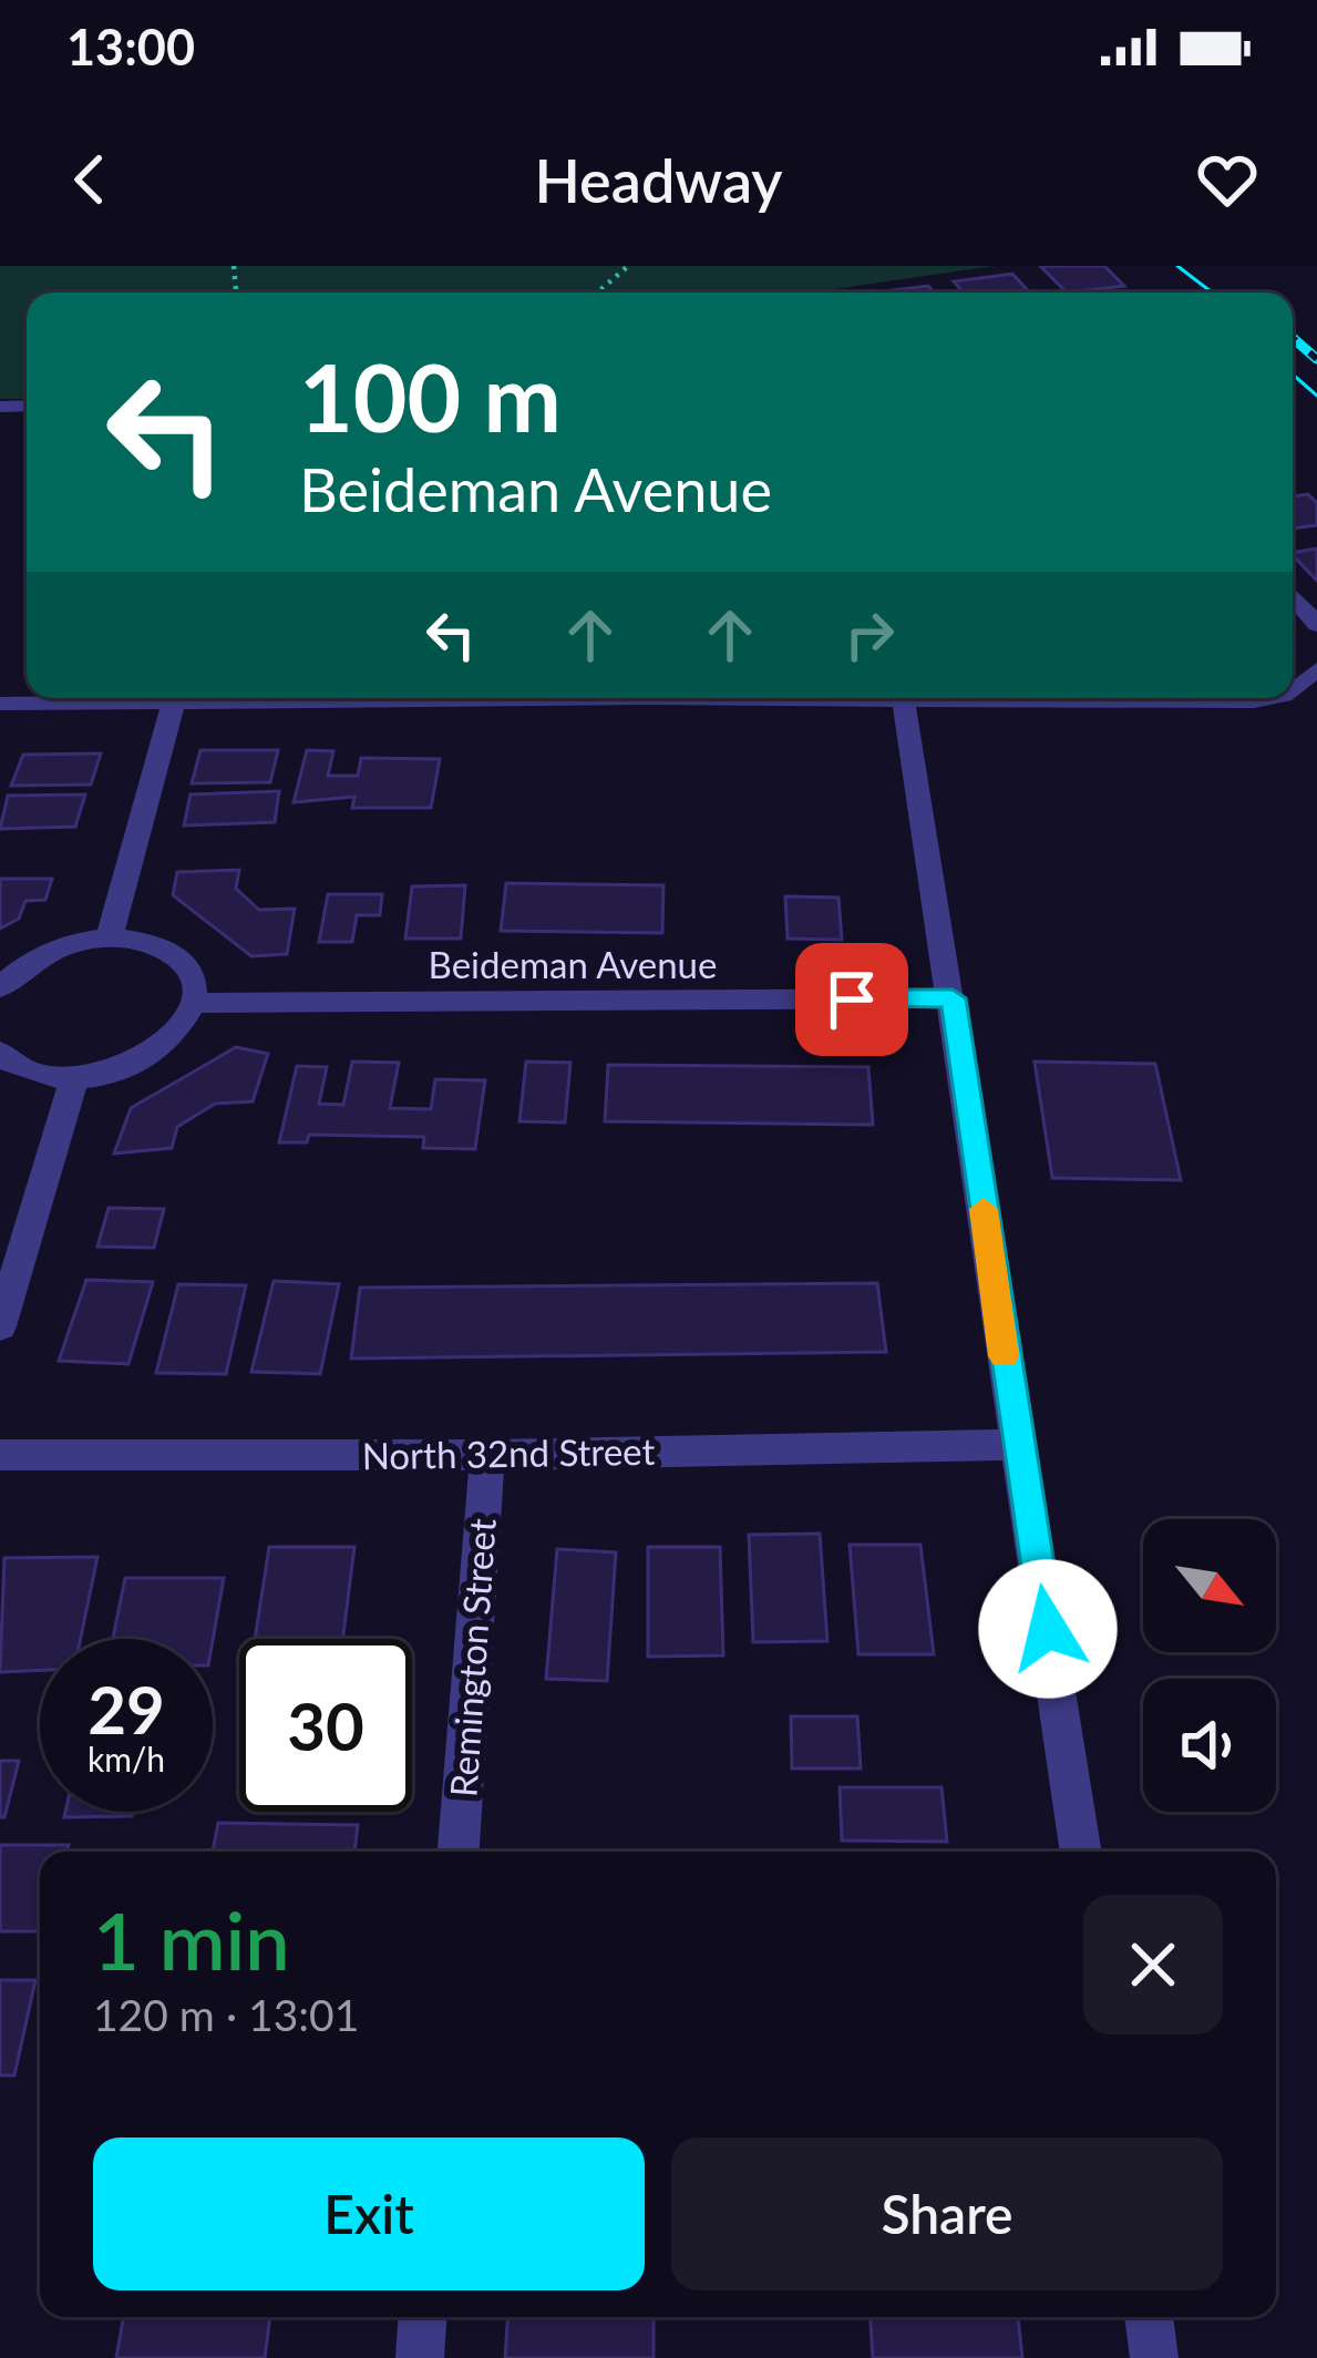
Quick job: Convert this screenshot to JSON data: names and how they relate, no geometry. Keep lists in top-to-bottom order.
{
  "streets": {
    "street": ["Beideman Avenue", "North 32nd Street", "Remington Street"]
  },
  "crossings": [
    ["North 32nd Street", "Remington Street"]
  ],
  "north": "bottom right",
  "page": {
    "status": "13:00",
    "header": "Headway",
    "turn": ["100 m", "Beideman Avenue"],
    "speed": "29 km/h",
    "limit": "30",
    "heading": ["1 min", "120 m · 13:01"],
    "buttons": ["Exit", "Share"]
  }
}
